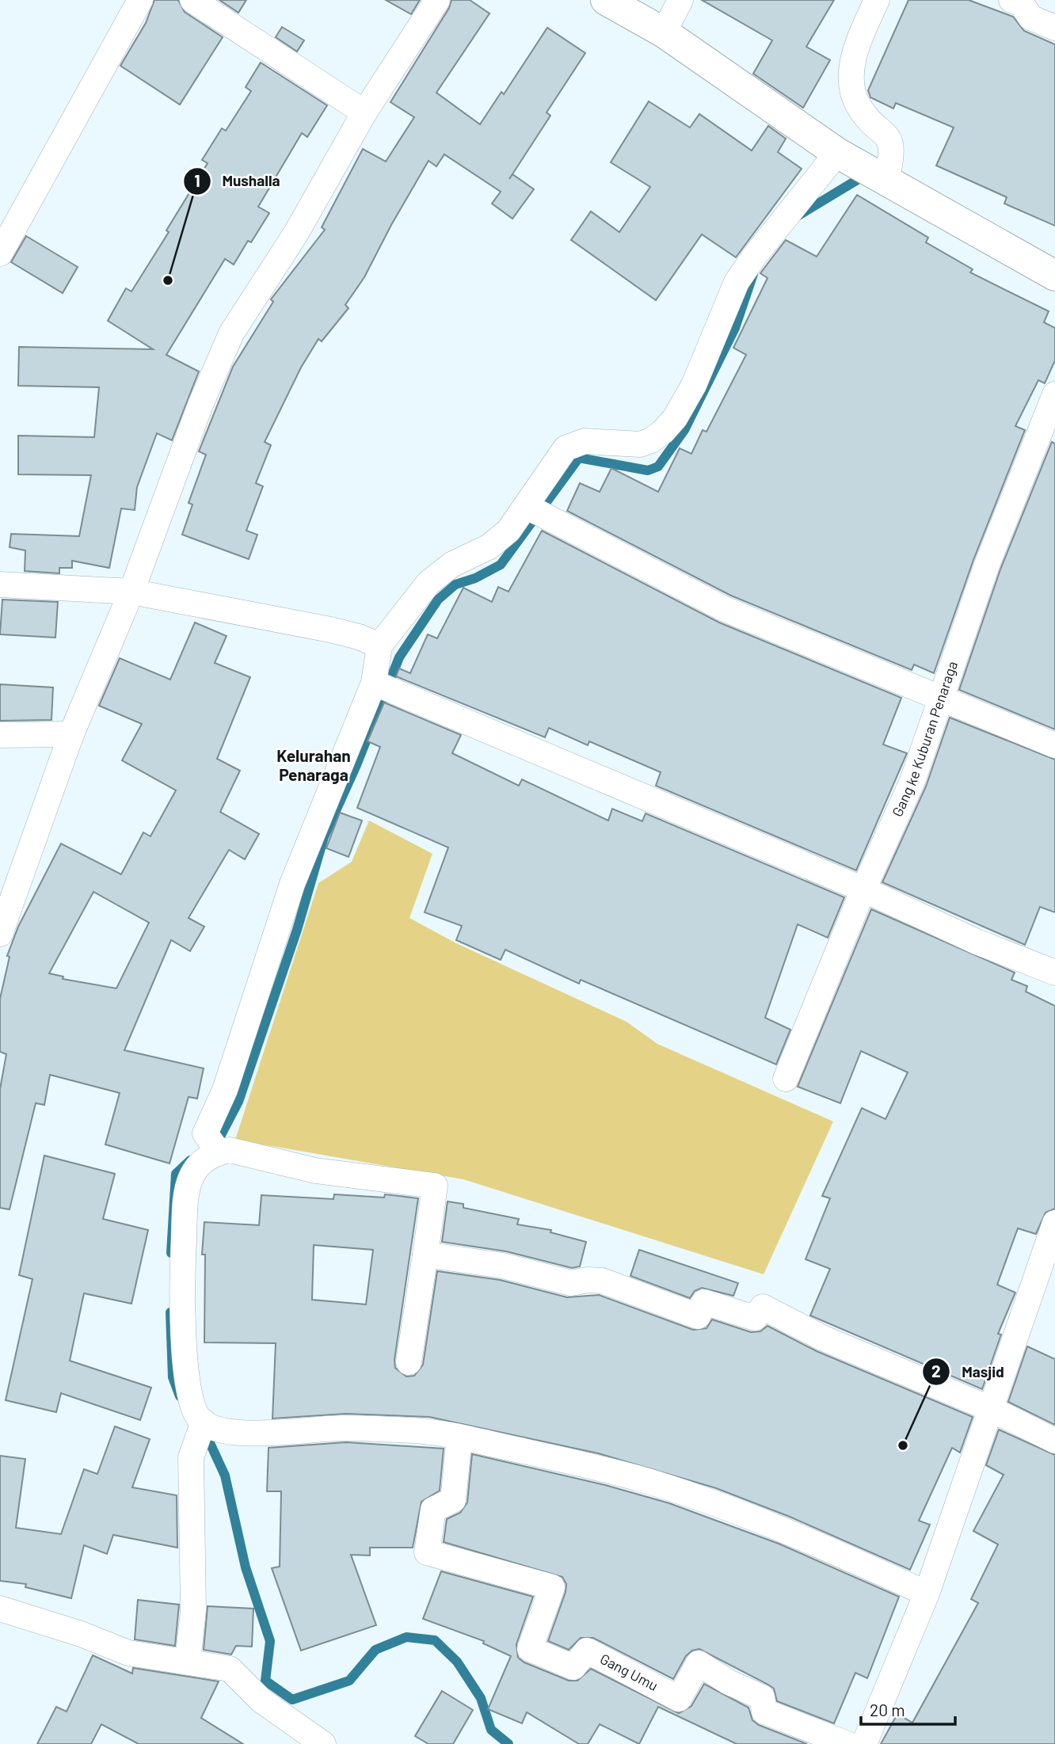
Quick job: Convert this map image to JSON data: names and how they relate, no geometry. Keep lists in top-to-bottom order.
{
  "streets": {
    "street": ["Gang ke Kuburan Penaraga", "Gang Umu"]
  },
  "districts": ["Kelurahan Penaraga"],
  "places": ["Mushalla", "Masjid"],
  "scale_bar": "20 m"
}
